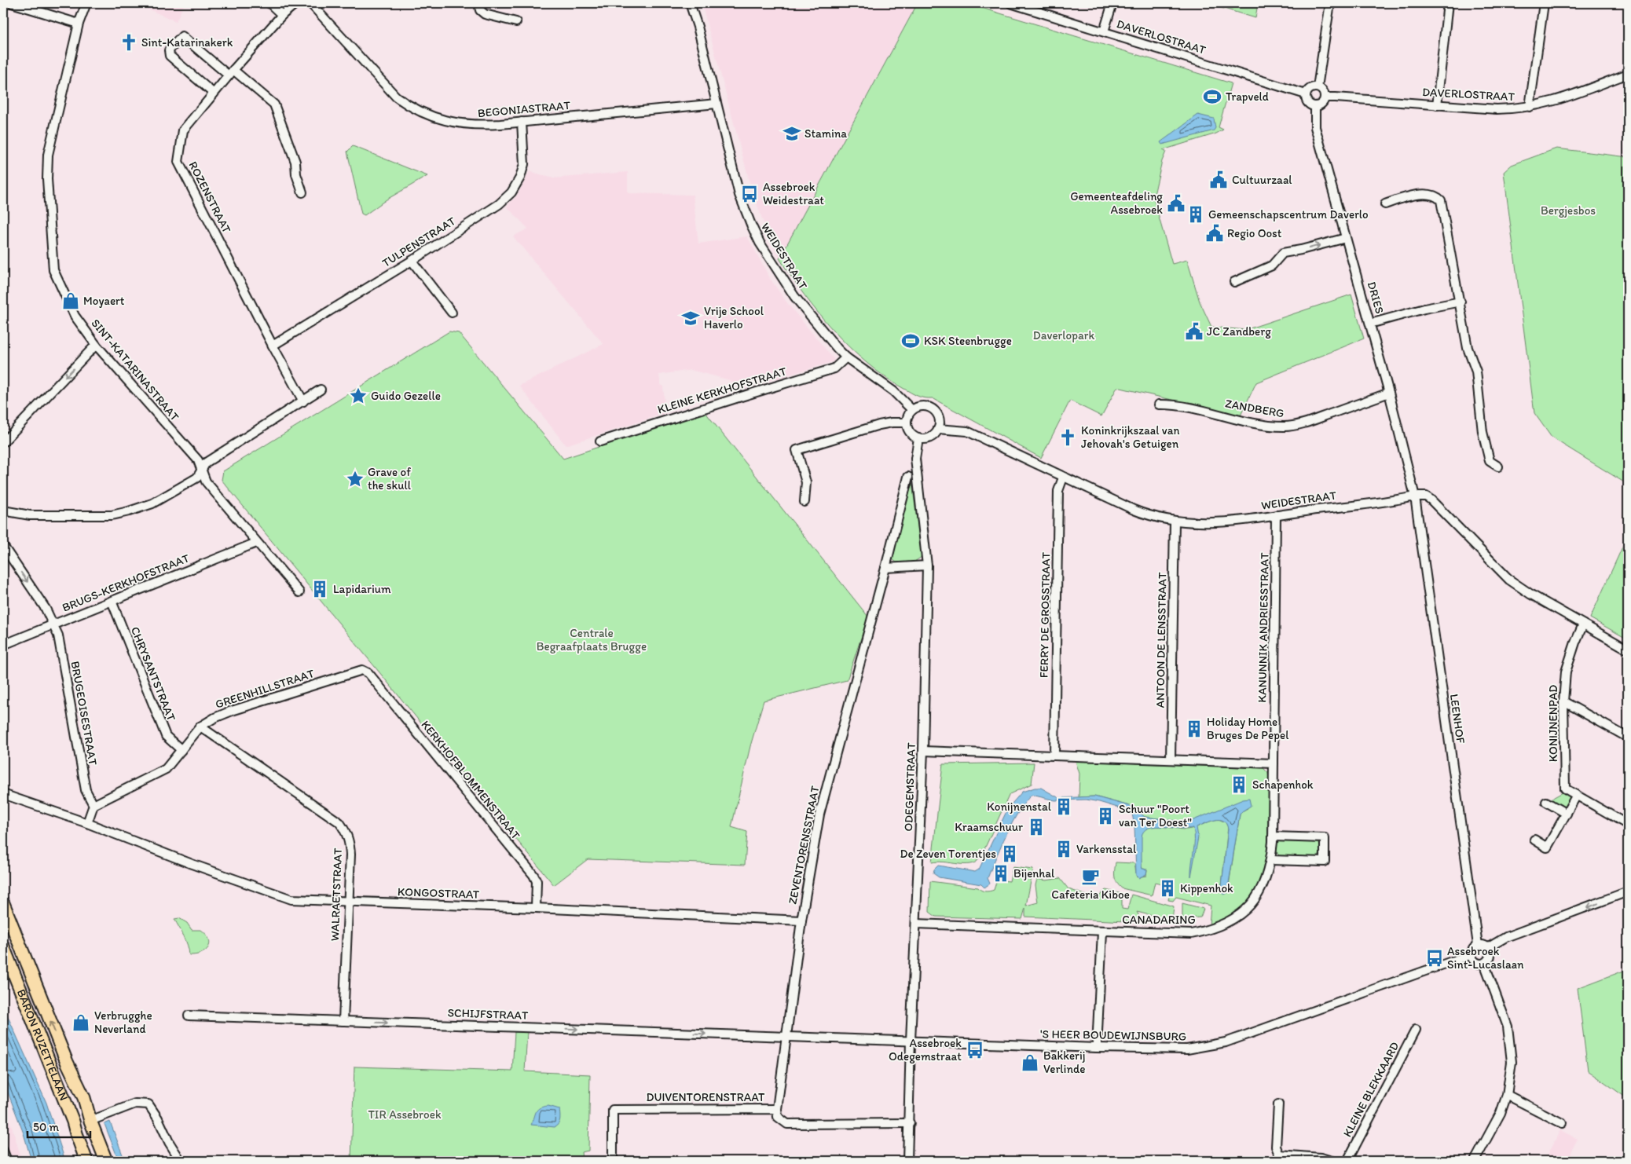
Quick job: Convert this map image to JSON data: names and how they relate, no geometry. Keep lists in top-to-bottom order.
{
  "streets": {
    "main road": ["BARON RUZETTELAAN"],
    "street": [
      "DAVERLOSTRAAT",
      "BEGONIASTRAAT",
      "ROZENSTRAAT",
      "TULPENSTRAAT",
      "WEIDESTRAAT",
      "DRIES",
      "SINT-KATARINASTRAAT",
      "KLEINE KERKHOFSTRAAT",
      "ZANDBERG",
      "BRUGS-KERKHOFSTRAAT",
      "FERRY DE GROSSTRAAT",
      "KANUNNIK ANDRIESSTRAAT",
      "ANTOON DE LENSSTRAAT",
      "CHRYSANTSTRAAT",
      "GREENHILLSTRAAT",
      "BRUGEOISESTRAAT",
      "LEENHOF",
      "KONIJNENPAD",
      "KERKHOFBLOMMENSTRAAT",
      "ODEGEMSTRAAT",
      "ZEVENTORENSSTRAAT",
      "KONGOSTRAAT",
      "WALRAETSTRAAT",
      "CANADARING",
      "SCHIJFSTRAAT",
      "'S HEER BOUDEWIJNSBURG",
      "KLEINE BLEKKAARD",
      "DUIVENTORENSTRAAT"
    ]
  },
  "crossings": [
    ["DAVERLOSTRAAT", "DRIES"],
    ["BEGONIASTRAAT", "TULPENSTRAAT"],
    ["BEGONIASTRAAT", "WEIDESTRAAT"],
    ["ROZENSTRAAT", "TULPENSTRAAT"],
    ["WEIDESTRAAT", "DRIES"],
    ["WEIDESTRAAT", "KLEINE KERKHOFSTRAAT"],
    ["WEIDESTRAAT", "FERRY DE GROSSTRAAT"],
    ["WEIDESTRAAT", "KANUNNIK ANDRIESSTRAAT"],
    ["WEIDESTRAAT", "ANTOON DE LENSSTRAAT"],
    ["WEIDESTRAAT", "LEENHOF"],
    ["WEIDESTRAAT", "KONIJNENPAD"],
    ["WEIDESTRAAT", "ODEGEMSTRAAT"],
    ["DRIES", "ZANDBERG"],
    ["DRIES", "LEENHOF"],
    ["BRUGS-KERKHOFSTRAAT", "CHRYSANTSTRAAT"],
    ["BRUGS-KERKHOFSTRAAT", "BRUGEOISESTRAAT"],
    ["KANUNNIK ANDRIESSTRAAT", "CANADARING"],
    ["CHRYSANTSTRAAT", "GREENHILLSTRAAT"],
    ["GREENHILLSTRAAT", "BRUGEOISESTRAAT"],
    ["GREENHILLSTRAAT", "KERKHOFBLOMMENSTRAAT"],
    ["GREENHILLSTRAAT", "WALRAETSTRAAT"],
    ["LEENHOF", "'S HEER BOUDEWIJNSBURG"],
    ["KERKHOFBLOMMENSTRAAT", "KONGOSTRAAT"],
    ["ODEGEMSTRAAT", "CANADARING"],
    ["ODEGEMSTRAAT", "'S HEER BOUDEWIJNSBURG"],
    ["ODEGEMSTRAAT", "DUIVENTORENSTRAAT"],
    ["ZEVENTORENSSTRAAT", "KONGOSTRAAT"],
    ["ZEVENTORENSSTRAAT", "SCHIJFSTRAAT"],
    ["ZEVENTORENSSTRAAT", "'S HEER BOUDEWIJNSBURG"],
    ["ZEVENTORENSSTRAAT", "DUIVENTORENSTRAAT"],
    ["KONGOSTRAAT", "WALRAETSTRAAT"],
    ["WALRAETSTRAAT", "SCHIJFSTRAAT"],
    ["SCHIJFSTRAAT", "'S HEER BOUDEWIJNSBURG"]
  ],
  "one_way": ["SCHIJFSTRAAT"],
  "parks": [
    "Bergjesbos",
    "Daverlopark",
    "Centrale Begraafplaats Brugge",
    "TIR Assebroek"
  ],
  "places": {
    "church": ["Sint-Katarinakerk", "Koninkrijkszaal van Jehovah's Getuigen"],
    "sports": ["Trapveld", "KSK Steenbrugge"],
    "school or university": ["Stamina", "Vrije School Haverlo"],
    "public building": [
      "Cultuurzaal",
      "Gemeenteafdeling Assebroek",
      "Regio Oost",
      "JC Zandberg"
    ],
    "bus stop": ["Assebroek Weidestraat", "Assebroek Sint-Lucaslaan", "Assebroek Odegemstraat"],
    "building": [
      "Gemeenschapscentrum Daverlo",
      "Lapidarium",
      "Holiday Home Bruges De Pepel",
      "Schapenhok",
      "Konijnenstal",
      "Schuur \"Poort van Ter Doest\"",
      "Kraamschuur",
      "Varkensstal",
      "De Zeven Torentjes",
      "Bijenhal",
      "Kippenhok"
    ],
    "shop": ["Moyaert", "Verbrugghe Neverland", "Bakkerij Verlinde"],
    "place": ["Guido Gezelle", "Grave of the skull"],
    "cafe": ["Cafeteria Kiboe"]
  },
  "scale_bar": "50 m"
}
